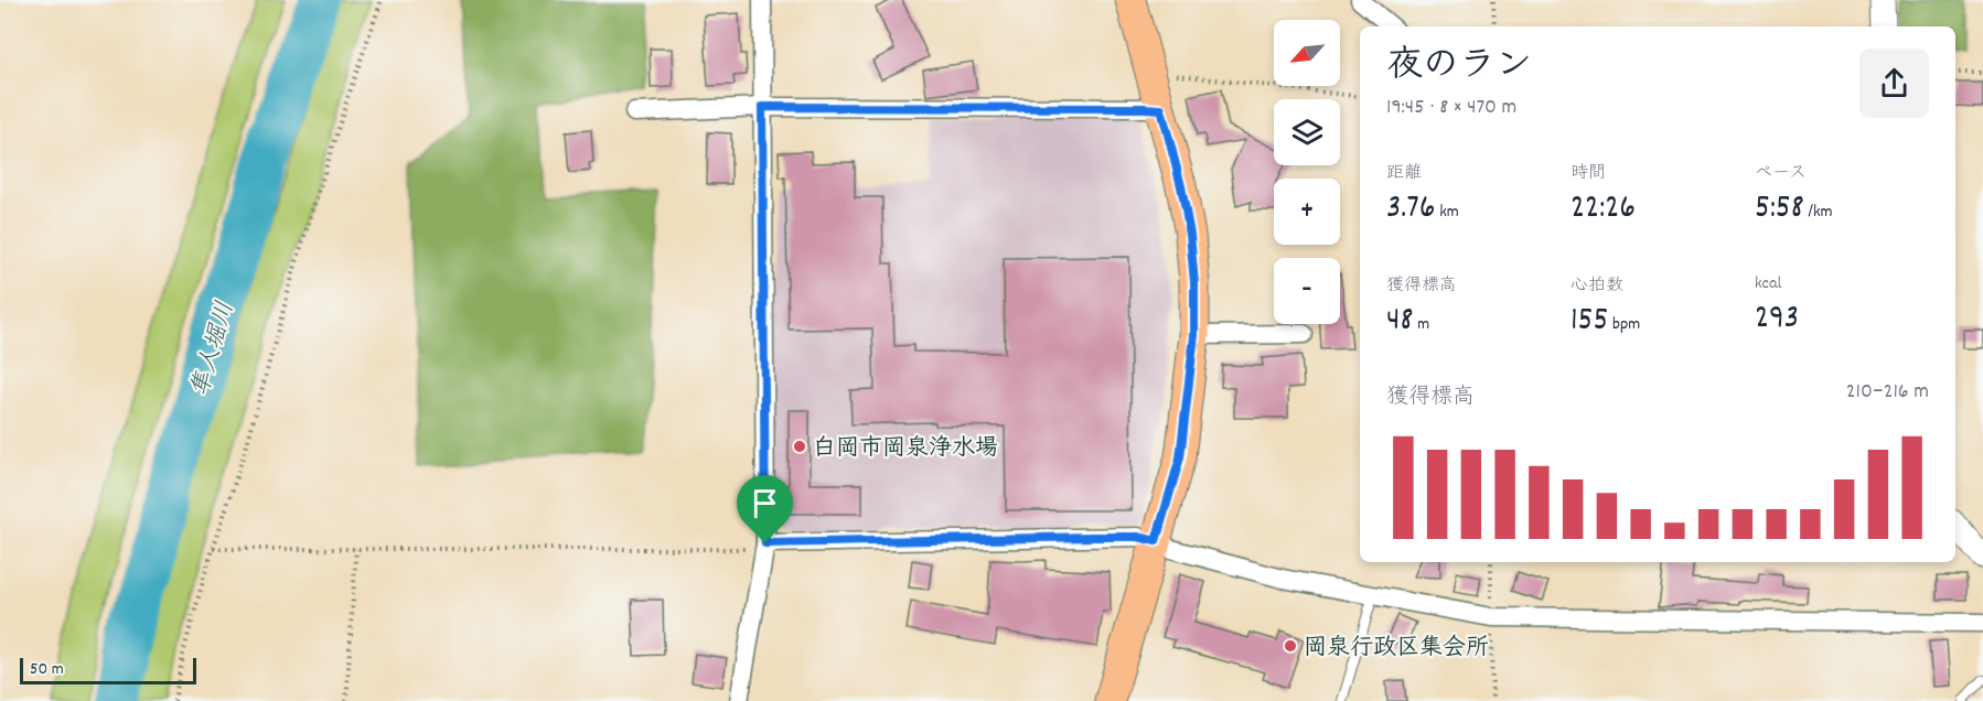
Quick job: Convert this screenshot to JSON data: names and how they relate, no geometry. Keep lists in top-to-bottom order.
{
  "water": ["隼人堀川"],
  "places": ["白岡市岡泉浄水場", "岡泉行政区集会所"],
  "scale_bar": "50 m",
  "north": "bottom left",
  "page": {
    "map_buttons": ["+", "−"],
    "heading": ["夜のラン", "19:45 · 8 × 470 m"],
    "stats": [
      ["距離", "3.76 km"],
      ["時間", "22:26"],
      ["ペース", "5:58 /km"],
      ["獲得標高", "48 m"],
      ["心拍数", "155 bpm"],
      ["kcal", "293"]
    ],
    "chart": ["獲得標高", "210–216 m"],
    "scale": "50 m"
  }
}
